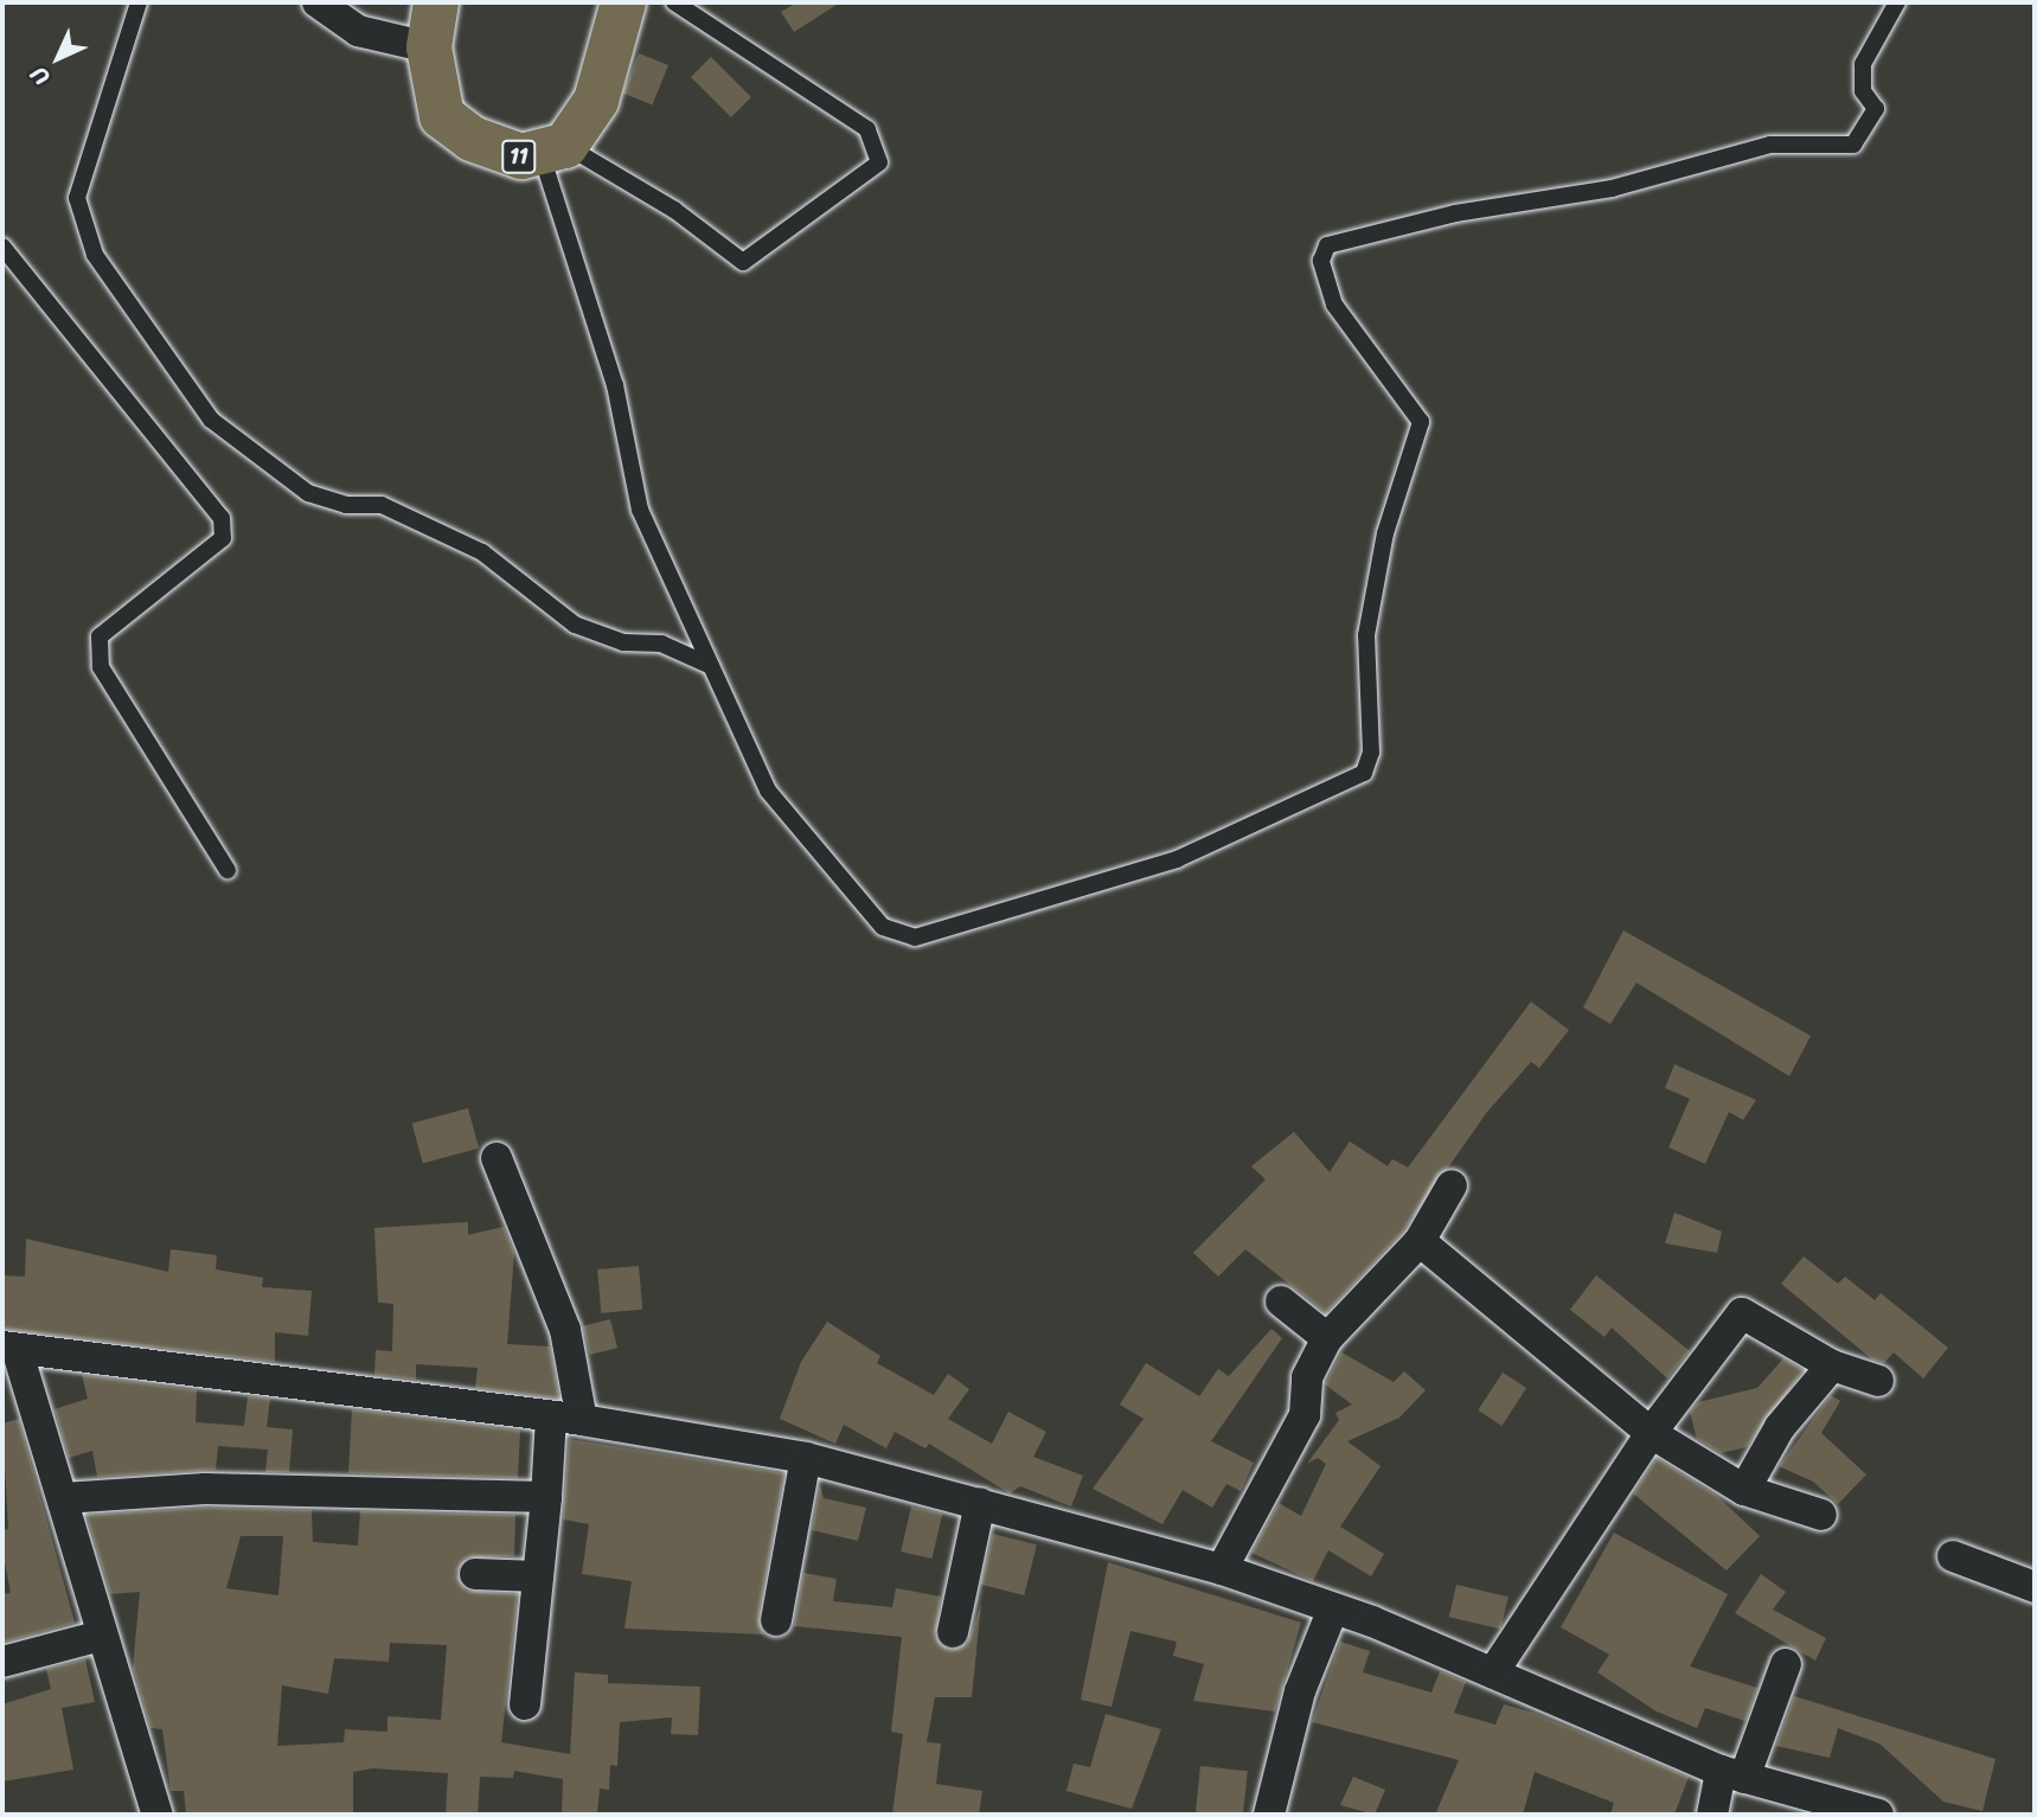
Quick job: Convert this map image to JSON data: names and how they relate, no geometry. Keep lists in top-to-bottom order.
{
  "streets": {
    "highway": ["11"]
  },
  "north": "bottom left"
}
